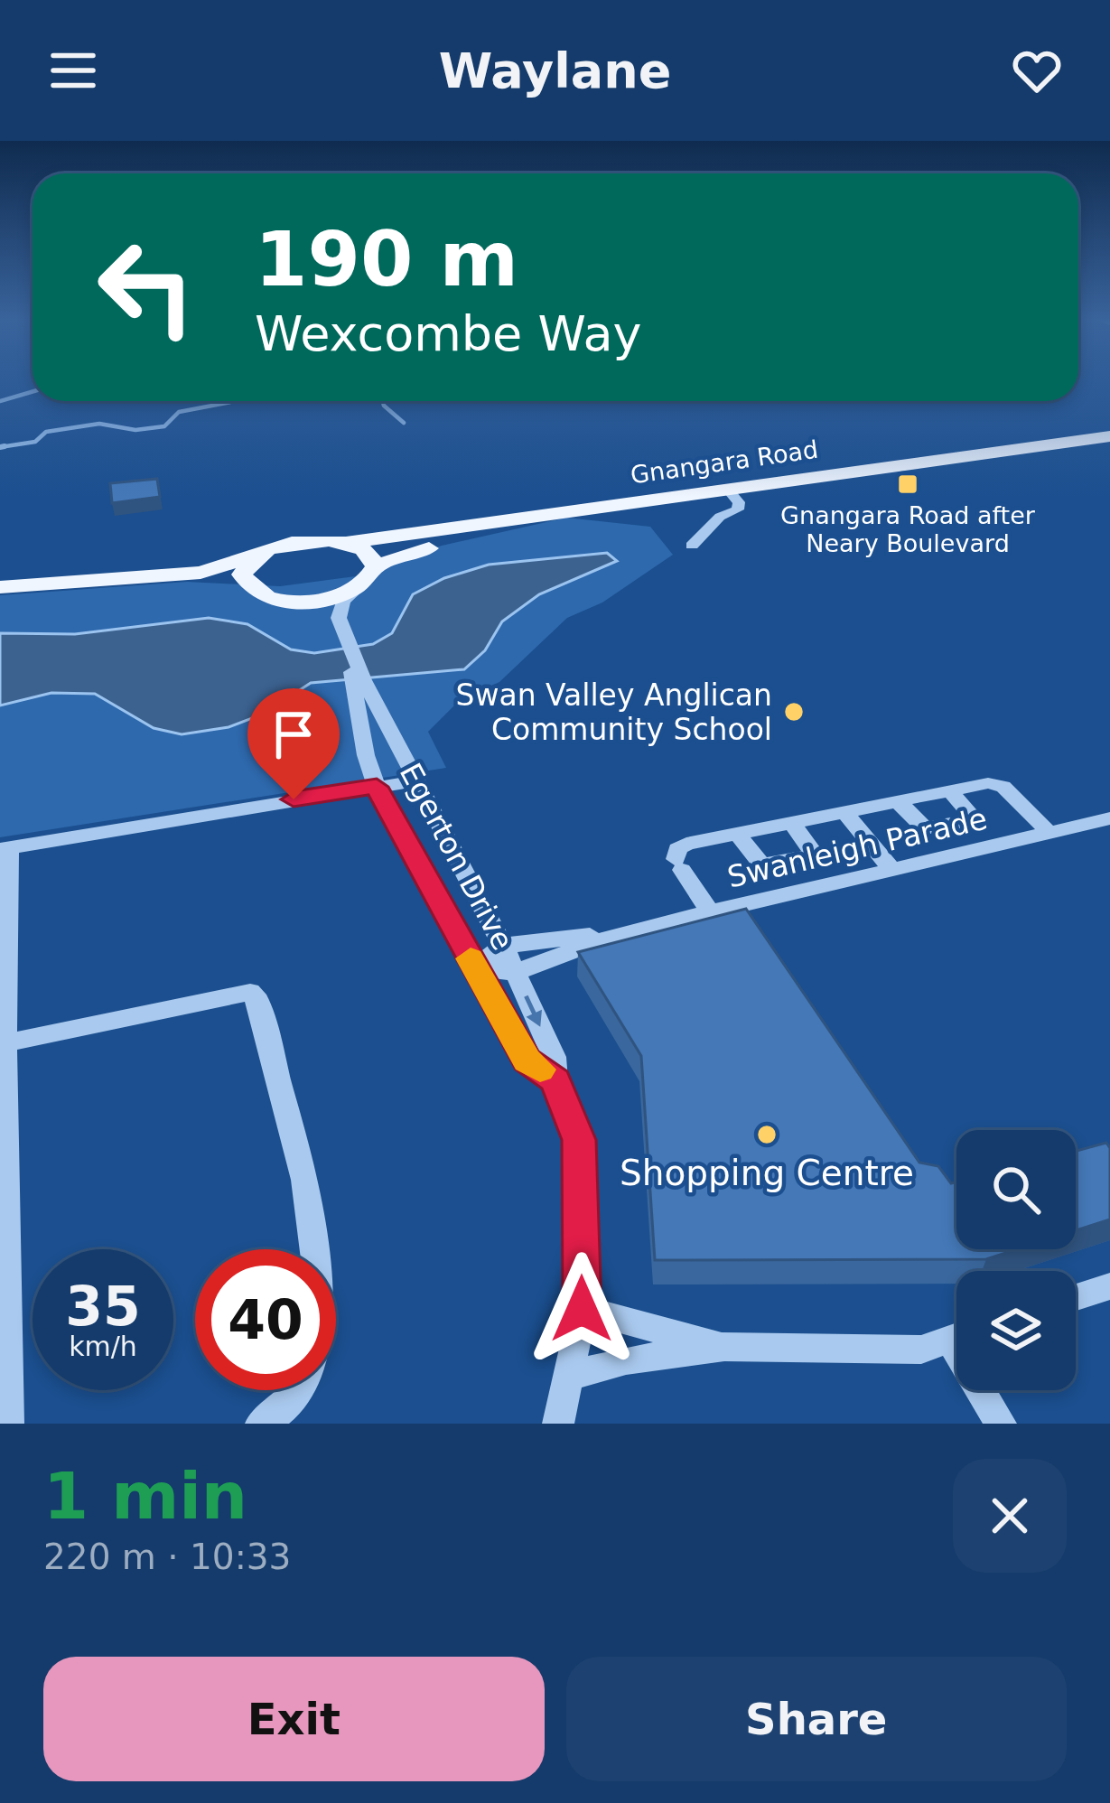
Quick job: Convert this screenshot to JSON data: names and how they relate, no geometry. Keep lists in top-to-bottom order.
{
  "streets": {
    "main road": ["Gnangara Road"],
    "street": ["Swanleigh Parade", "Egerton Drive"]
  },
  "crossings": [
    ["Swanleigh Parade", "Egerton Drive"]
  ],
  "places": {
    "transit": ["Gnangara Road after Neary Boulevard"],
    "other": ["Swan Valley Anglican Community School", "Shopping Centre"]
  },
  "page": {
    "header": "Waylane",
    "turn": ["190 m", "Wexcombe Way"],
    "speed": "35 km/h",
    "limit": "40",
    "heading": ["1 min", "220 m · 10:33"],
    "buttons": ["Exit", "Share"]
  }
}
